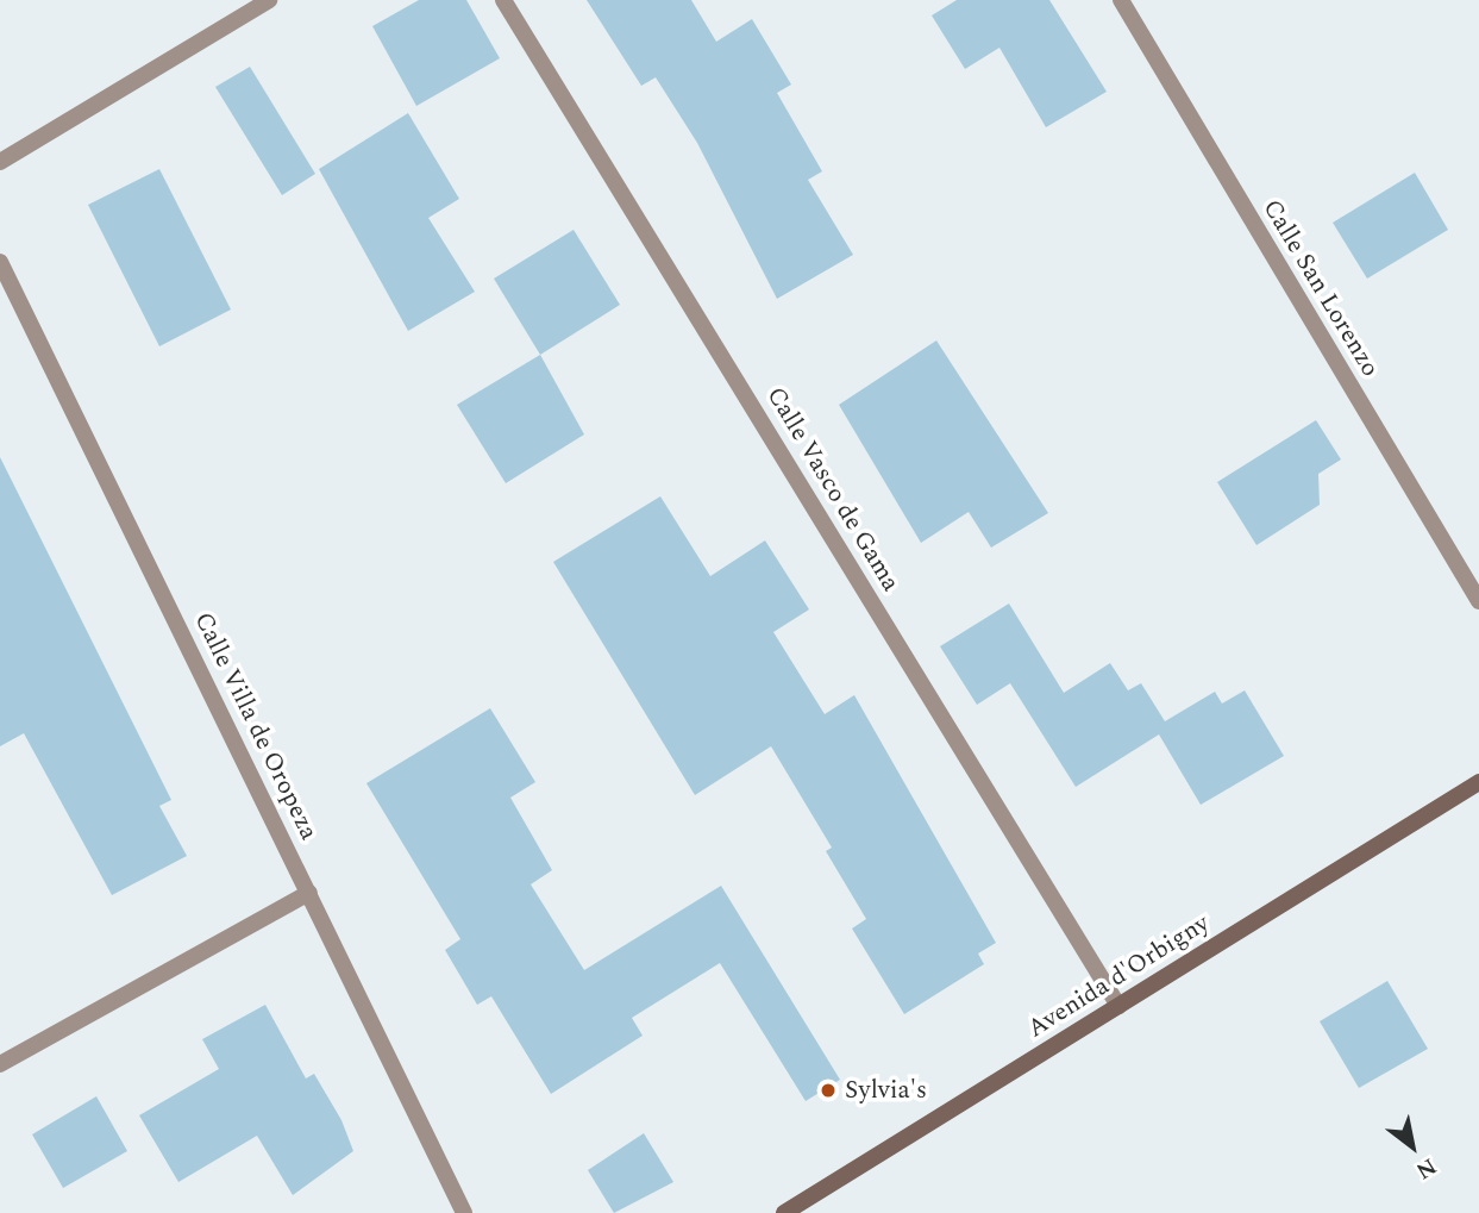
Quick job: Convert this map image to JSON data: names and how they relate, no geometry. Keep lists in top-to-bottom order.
{
  "streets": {
    "main road": ["Avenida d'Orbigny"],
    "street": ["Calle San Lorenzo", "Calle Vasco de Gama", "Calle Villa de Oropeza"]
  },
  "crossings": [
    ["Calle Vasco de Gama", "Avenida d'Orbigny"]
  ],
  "places": ["Sylvia's"],
  "north": "bottom right"
}
